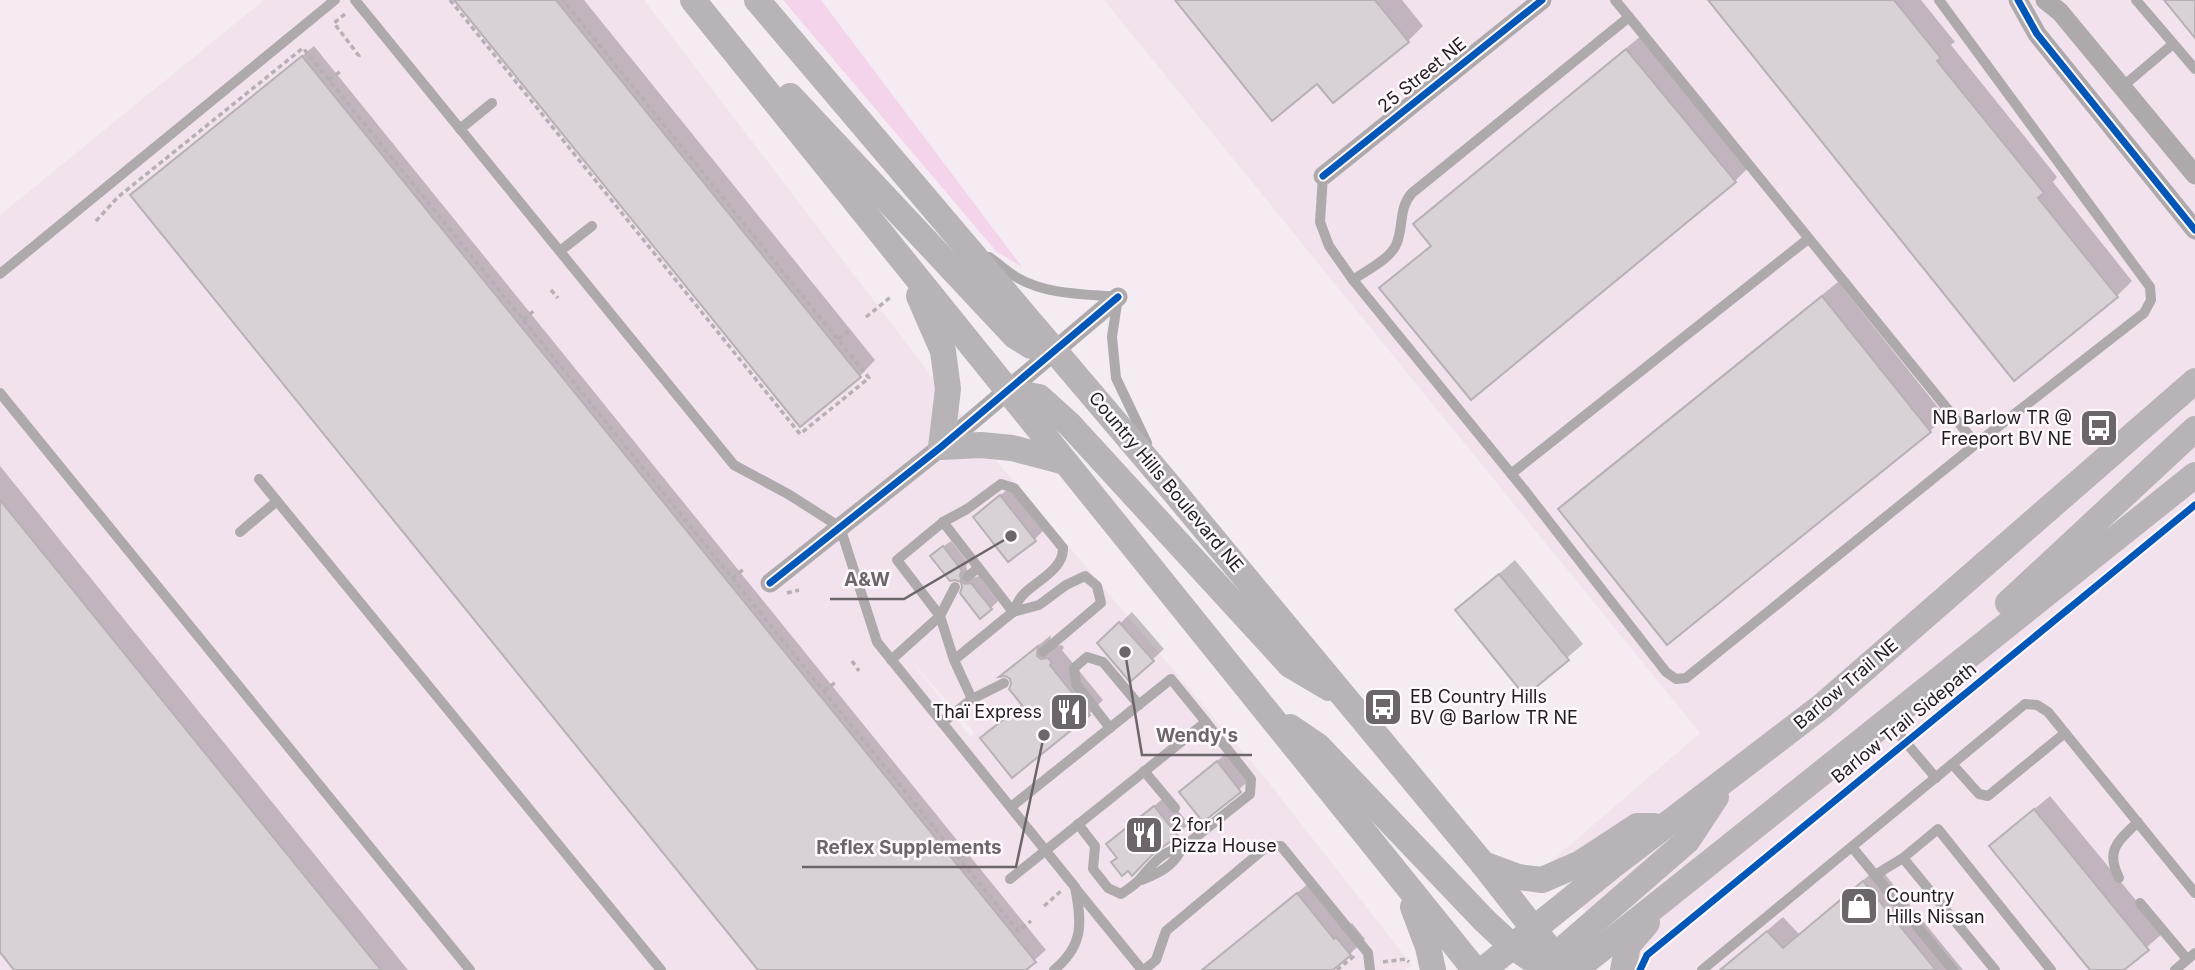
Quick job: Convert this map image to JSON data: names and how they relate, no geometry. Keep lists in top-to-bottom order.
{
  "streets": {
    "main road": ["Country Hills Boulevard NE", "Barlow Trail NE"],
    "street": ["25 Street NE"],
    "cycle path": ["Barlow Trail Sidepath"]
  },
  "crossings": [
    ["Country Hills Boulevard NE", "Barlow Trail NE"]
  ],
  "places": {
    "bus stop": ["NB Barlow TR @ Freeport BV NE", "EB Country Hills BV @ Barlow TR NE"],
    "other": ["A&W", "Wendy's", "Reflex Supplements"],
    "restaurant": ["Thaï Express", "2 for 1 Pizza House"],
    "shop": ["Country Hills Nissan"]
  }
}
